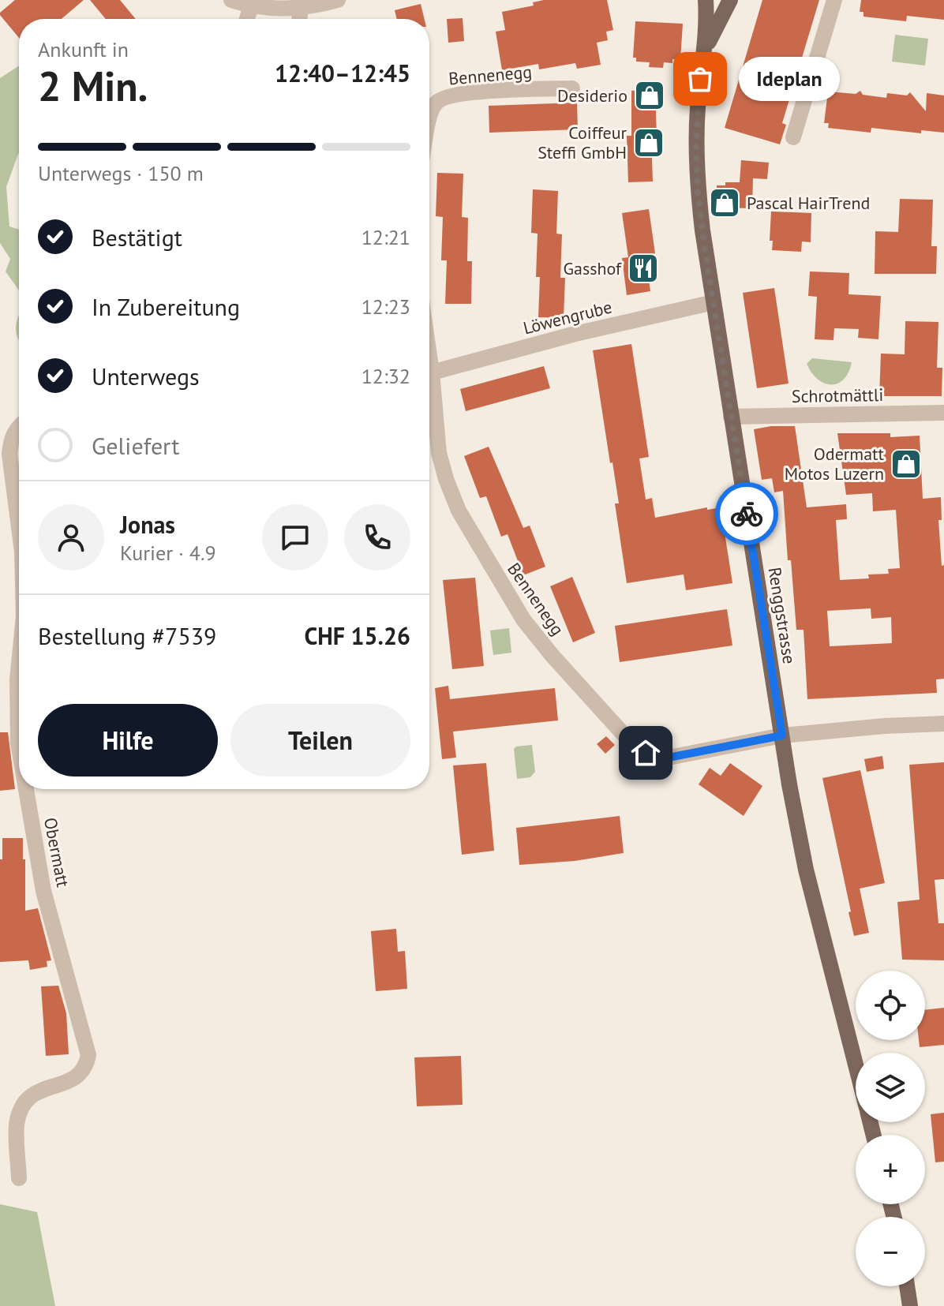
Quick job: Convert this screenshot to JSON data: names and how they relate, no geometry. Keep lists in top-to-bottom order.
{
  "streets": {
    "main road": ["Renggstrasse"],
    "street": [
      "Bennenegg",
      "Löwengrube",
      "Schrotmättli",
      "Obermatt"
    ]
  },
  "crossings": [
    ["Bennenegg", "Löwengrube"],
    ["Bennenegg", "Renggstrasse"],
    ["Löwengrube", "Renggstrasse"],
    ["Schrotmättli", "Renggstrasse"]
  ],
  "places": {
    "other": ["Ideplan"],
    "shop": [
      "Desiderio",
      "Coiffeur Steffi GmbH",
      "Pascal HairTrend",
      "Odermatt Motos Luzern"
    ],
    "restaurant": ["Gasshof"]
  },
  "page": {
    "heading": ["2 Min.", "Ankunft in", "12:40–12:45"],
    "panel": [
      "Jonas",
      "Kurier · 4.9",
      "Bestellung #7539",
      "CHF 15.26"
    ],
    "bubble": "Ideplan",
    "bar": "Unterwegs · 150 m",
    "list": [
      ["Bestätigt", "12:21"],
      ["In Zubereitung", "12:23"],
      ["Unterwegs", "12:32"],
      "Geliefert"
    ],
    "buttons": ["Hilfe", "Teilen"],
    "map_buttons": ["+", "−"]
  }
}
